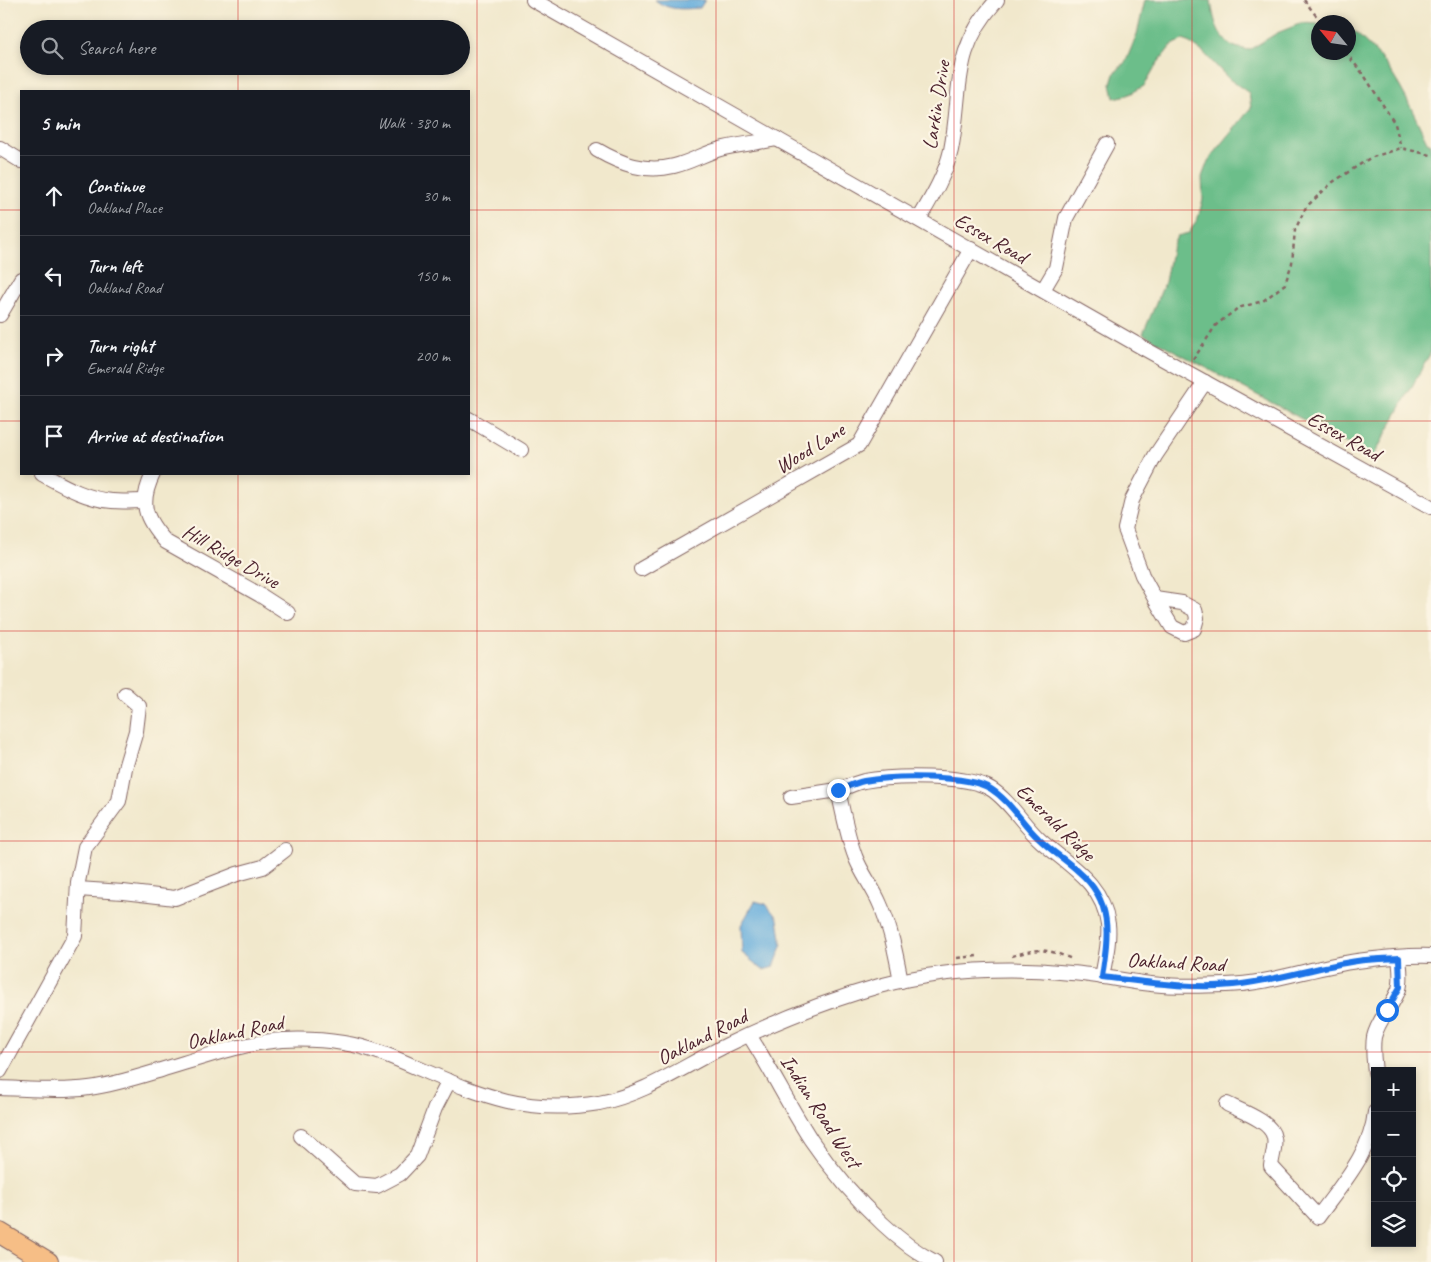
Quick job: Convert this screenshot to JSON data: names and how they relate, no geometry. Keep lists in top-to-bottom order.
{
  "streets": {
    "street": [
      "Larkin Drive",
      "Essex Road",
      "Wood Lane",
      "Hill Ridge Drive",
      "Emerald Ridge",
      "Oakland Road",
      "Indian Road West"
    ]
  },
  "crossings": [
    ["Larkin Drive", "Essex Road"],
    ["Essex Road", "Wood Lane"],
    ["Emerald Ridge", "Oakland Road"],
    ["Oakland Road", "Indian Road West"]
  ],
  "north": "top left",
  "page": {
    "search": "Search here",
    "heading": ["5 min", "Walk · 380 m"],
    "list": [
      ["Continue", "Oakland Place", "30 m"],
      ["Turn left", "Oakland Road", "150 m"],
      ["Turn right", "Emerald Ridge", "200 m"],
      "Arrive at destination"
    ],
    "map_buttons": ["+", "−"]
  }
}
